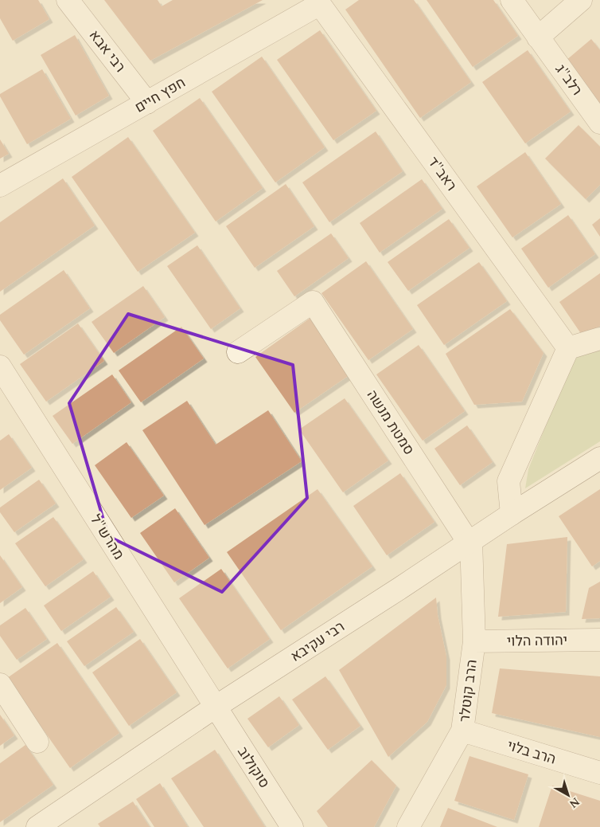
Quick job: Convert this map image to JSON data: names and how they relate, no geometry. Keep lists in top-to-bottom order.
{
  "streets": {
    "street": [
      "רבי אבא",
      "רלב\"ג",
      "חפץ חיים",
      "ראב\"ד",
      "סמטת מנשה",
      "מהרש\"ל",
      "יהודה הלוי",
      "רבי עקיבא",
      "הרב קוטלר",
      "הרב בלוי",
      "סוקולוב"
    ]
  },
  "crossings": [
    ["רבי אבא", "חפץ חיים"],
    ["חפץ חיים", "ראב\"ד"],
    ["סמטת מנשה", "רבי עקיבא"],
    ["סמטת מנשה", "הרב קוטלר"],
    ["מהרש\"ל", "רבי עקיבא"],
    ["מהרש\"ל", "סוקולוב"],
    ["יהודה הלוי", "הרב קוטלר"],
    ["רבי עקיבא", "הרב קוטלר"],
    ["רבי עקיבא", "סוקולוב"],
    ["הרב קוטלר", "הרב בלוי"]
  ],
  "north": "bottom right"
}
